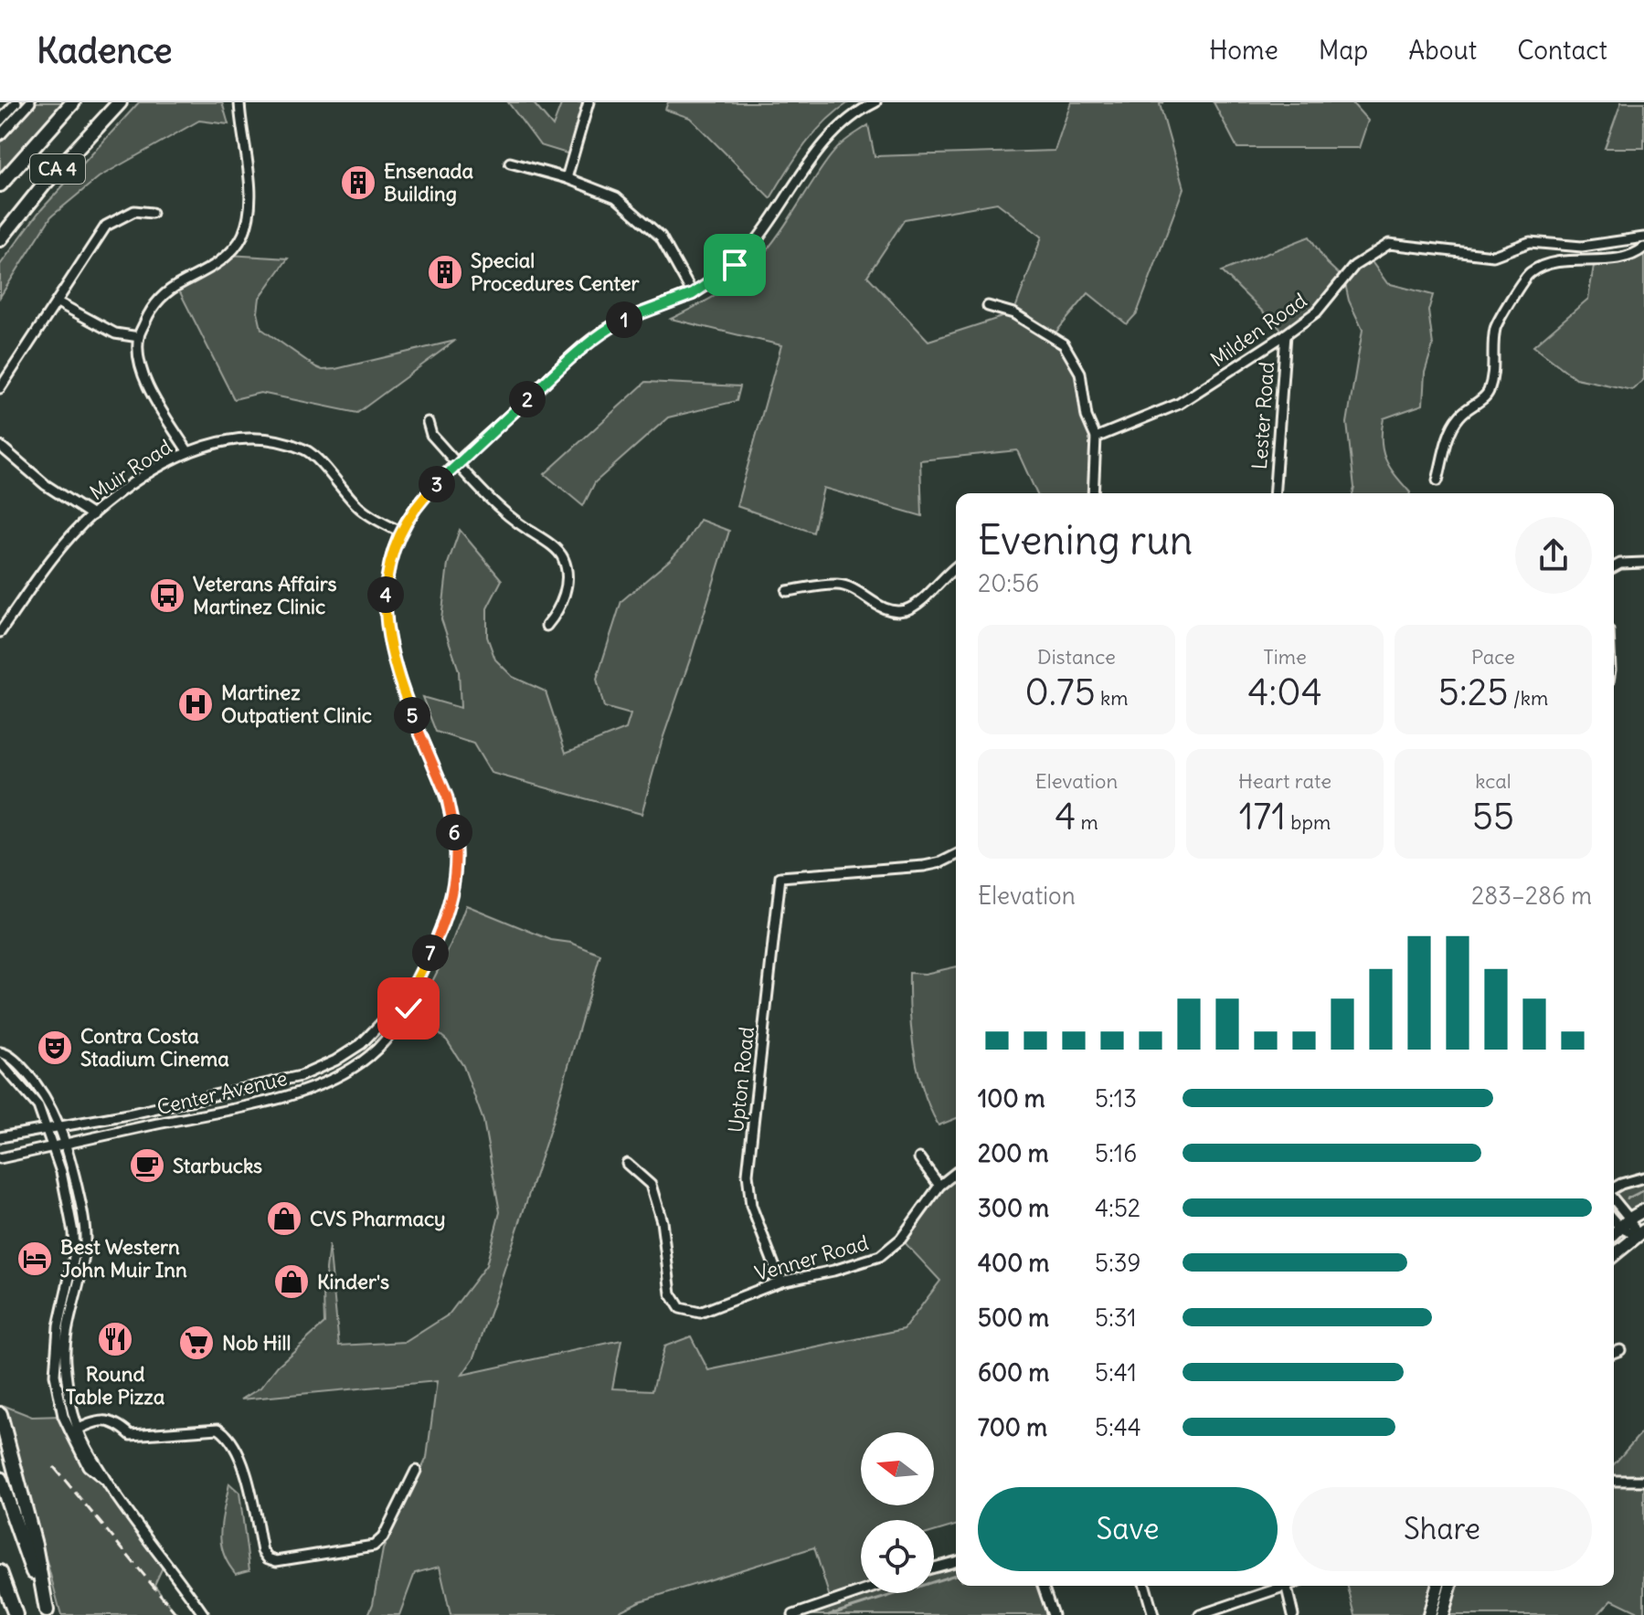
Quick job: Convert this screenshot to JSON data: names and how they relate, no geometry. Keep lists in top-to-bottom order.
{
  "streets": {
    "highway": ["CA 4"],
    "street": [
      "Milden Road",
      "Lester Road",
      "Muir Road",
      "Upton Road",
      "Center Avenue",
      "Venner Road"
    ]
  },
  "crossings": [
    ["Milden Road", "Lester Road"],
    ["Upton Road", "Venner Road"]
  ],
  "places": {
    "building": ["Ensenada Building", "Special Procedures Center"],
    "bus stop": ["Veterans Affairs Martinez Clinic"],
    "hospital": ["Martinez Outpatient Clinic"],
    "theatre": ["Contra Costa Stadium Cinema"],
    "cafe": ["Starbucks"],
    "shop": ["CVS Pharmacy", "Kinder's"],
    "hotel": ["Best Western John Muir Inn"],
    "restaurant": ["Round Table Pizza"],
    "supermarket": ["Nob Hill"]
  },
  "north": "left",
  "page": {
    "header": "Kadence",
    "nav": [
      "Home",
      "Map",
      "About",
      "Contact"
    ],
    "pins": [
      "1",
      "2",
      "3",
      "4",
      "5",
      "6",
      "7"
    ],
    "heading": ["Evening run", "20:56"],
    "stats": [
      ["Distance", "0.75 km"],
      ["Time", "4:04"],
      ["Pace", "5:25 /km"],
      ["Elevation", "4 m"],
      ["Heart rate", "171 bpm"],
      ["kcal", "55"]
    ],
    "chart": ["Elevation", "283–286 m"],
    "list": [
      {
        "name": "100 m",
        "note": "5:13"
      },
      {
        "name": "200 m",
        "note": "5:16"
      },
      {
        "name": "300 m",
        "note": "4:52"
      },
      {
        "name": "400 m",
        "note": "5:39"
      },
      {
        "name": "500 m",
        "note": "5:31"
      },
      {
        "name": "600 m",
        "note": "5:41"
      },
      {
        "name": "700 m",
        "note": "5:44"
      }
    ],
    "buttons": ["Save", "Share"]
  }
}
